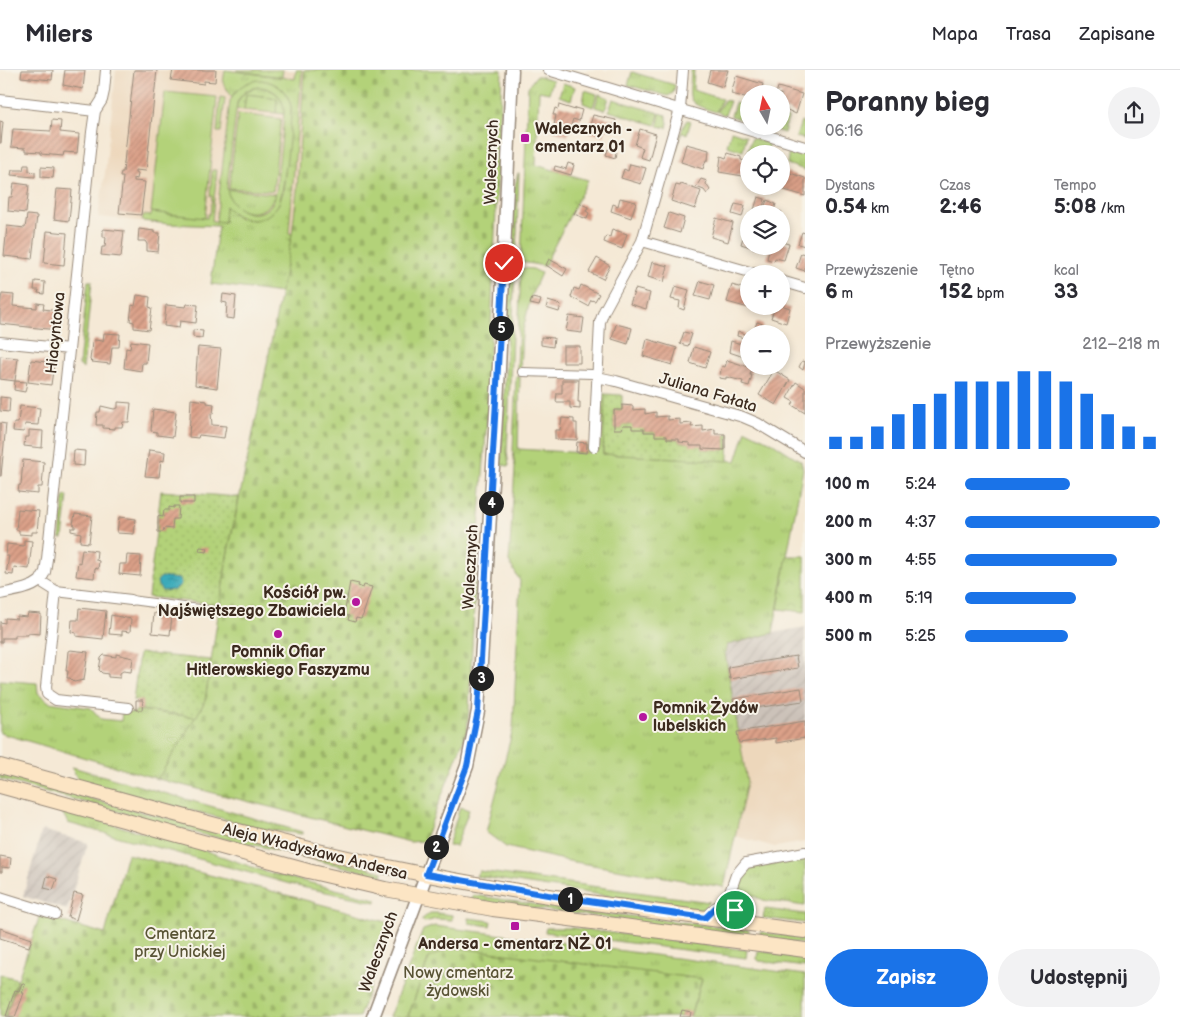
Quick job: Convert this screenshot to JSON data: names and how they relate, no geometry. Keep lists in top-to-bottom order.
{
  "streets": {
    "main road": ["Aleja Władysława Andersa"],
    "street": ["Walecznych", "Hiacyntowa", "Juliana Fałata"]
  },
  "crossings": [
    ["Walecznych", "Aleja Władysława Andersa"]
  ],
  "parks": ["Cmentarz przy Unickiej", "Nowy cmentarz żydowski"],
  "places": {
    "transit": ["Walecznych - cmentarz 01", "Andersa - cmentarz NŻ 01"],
    "other": ["Kościół pw. Najświętszego Zbawiciela", "Pomnik Ofiar Hitlerowskiego Faszyzmu", "Pomnik Żydów lubelskich"]
  },
  "north": "top",
  "page": {
    "header": "Milers",
    "nav": ["Mapa", "Trasa", "Zapisane"],
    "heading": ["Poranny bieg", "06:16"],
    "map_buttons": ["+", "−"],
    "stats": [
      ["Dystans", "0.54 km"],
      ["Czas", "2:46"],
      ["Tempo", "5:08 /km"],
      ["Przewyższenie", "6 m"],
      ["Tętno", "152 bpm"],
      ["kcal", "33"]
    ],
    "pins": [
      "5",
      "4",
      "3",
      "2",
      "1"
    ],
    "chart": ["Przewyższenie", "212–218 m"],
    "list": [
      {
        "name": "100 m",
        "note": "5:24"
      },
      {
        "name": "200 m",
        "note": "4:37"
      },
      {
        "name": "300 m",
        "note": "4:55"
      },
      {
        "name": "400 m",
        "note": "5:19"
      },
      {
        "name": "500 m",
        "note": "5:25"
      }
    ],
    "buttons": ["Zapisz", "Udostępnij"]
  }
}
